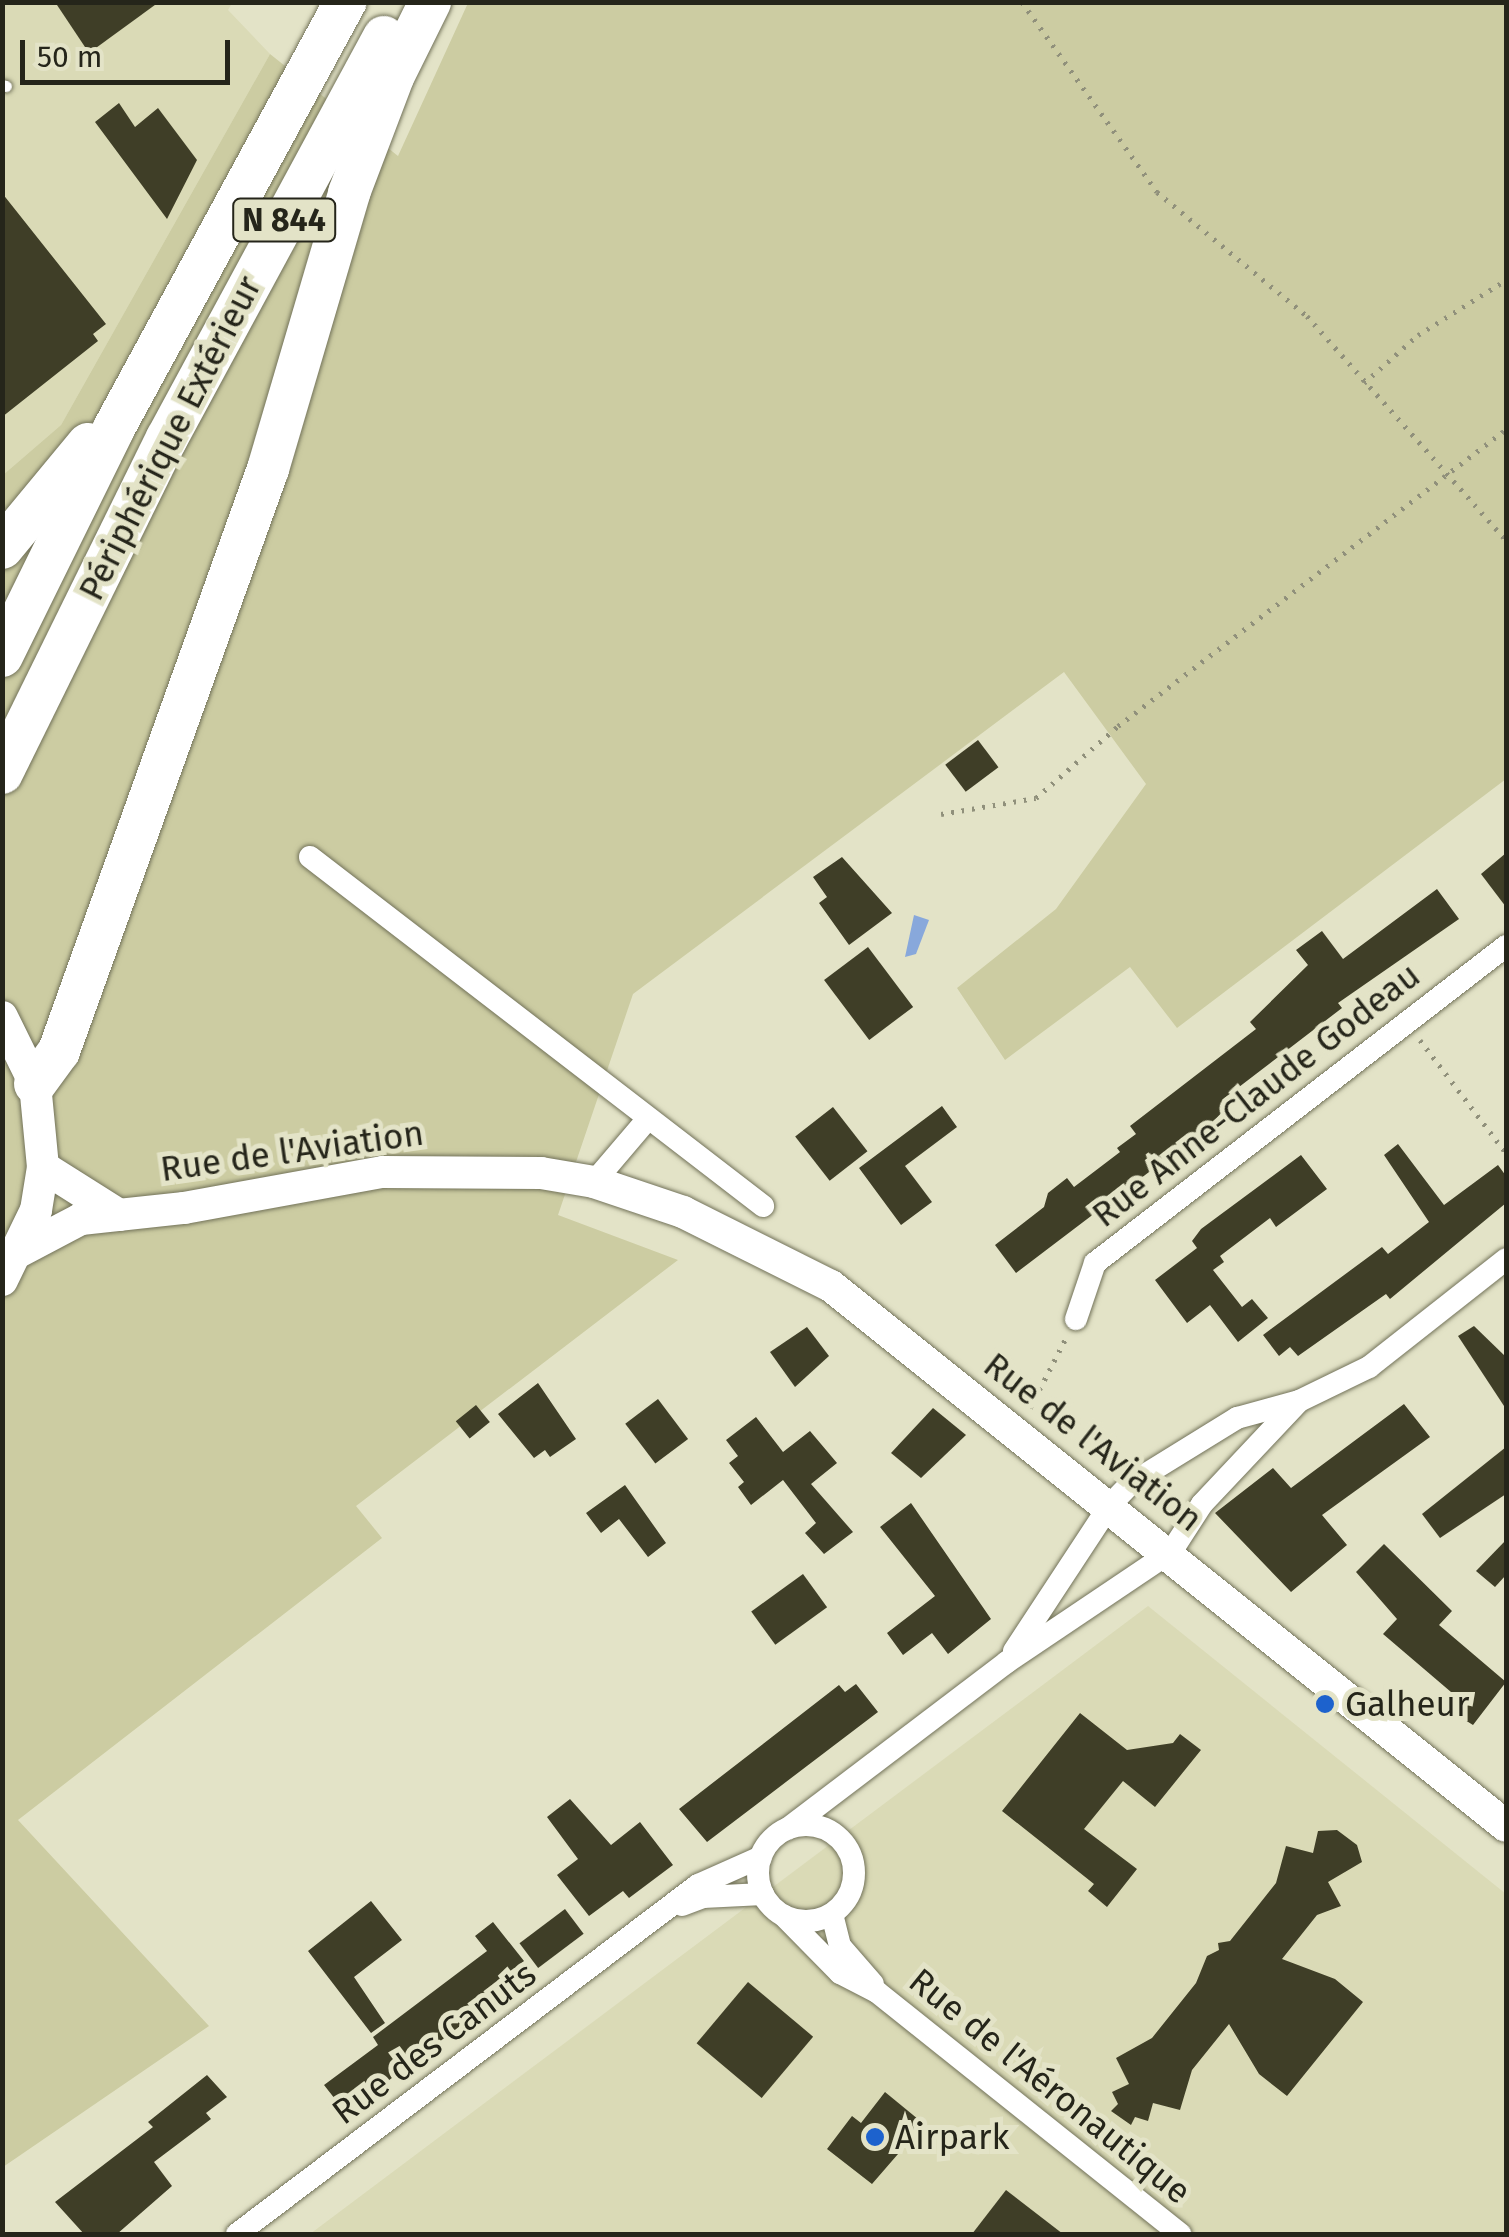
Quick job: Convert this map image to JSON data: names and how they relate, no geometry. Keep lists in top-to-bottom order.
{
  "streets": {
    "highway": ["N 844", "Périphérique Extérieur"],
    "street": [
      "Rue Anne-Claude Godeau",
      "Rue de l'Aviation",
      "Rue des Canuts",
      "Rue de l'Aéronautique"
    ]
  },
  "crossings": [
    ["Rue des Canuts", "Rue de l'Aéronautique"]
  ],
  "places": ["Galheur", "Airpark"],
  "scale_bar": "50 m"
}
